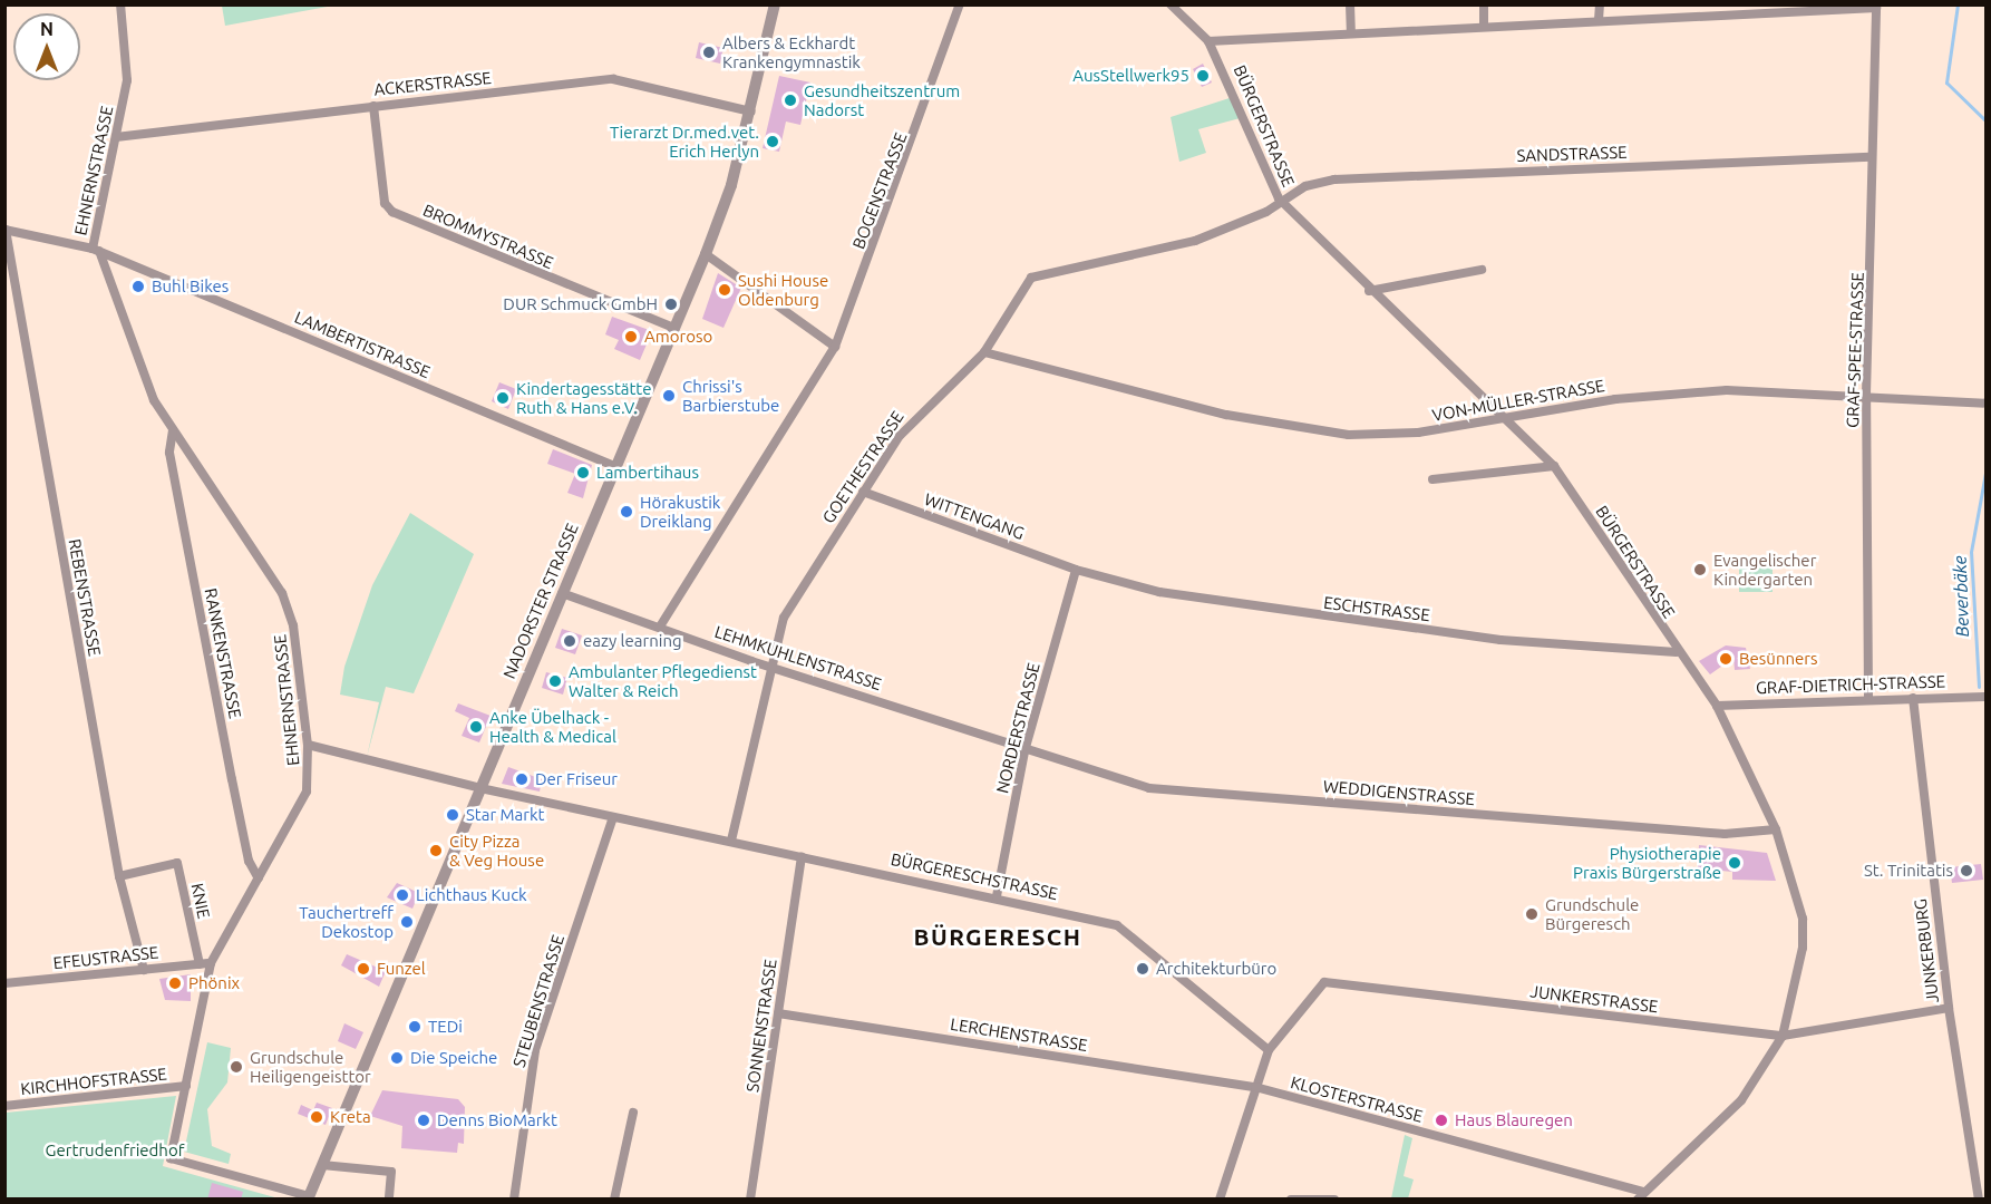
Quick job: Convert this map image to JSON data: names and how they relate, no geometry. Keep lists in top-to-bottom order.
{
  "streets": {
    "street": [
      "ACKERSTRASSE",
      "BÜRGERSTRASSE",
      "SANDSTRASSE",
      "EHNERNSTRASSE",
      "BOGENSTRASSE",
      "BROMMYSTRASSE",
      "LAMBERTISTRASSE",
      "GRAF-SPEE-STRASSE",
      "VON-MÜLLER-STRASSE",
      "GOETHESTRASSE",
      "WITTENGANG",
      "REBENSTRASSE",
      "NADORSTER STRASSE",
      "ESCHSTRASSE",
      "RANKENSTRASSE",
      "LEHMKUHLENSTRASSE",
      "GRAF-DIETRICH-STRASSE",
      "NORDERSTRASSE",
      "WEDDIGENSTRASSE",
      "BÜRGERESCHSTRASSE",
      "KNIE",
      "JUNKERBURG",
      "EFEUSTRASSE",
      "JUNKERSTRASSE",
      "STEUBENSTRASSE",
      "SONNENSTRASSE",
      "LERCHENSTRASSE",
      "KIRCHHOFSTRASSE",
      "KLOSTERSTRASSE"
    ]
  },
  "crossings": [
    ["ACKERSTRASSE", "EHNERNSTRASSE"],
    ["ACKERSTRASSE", "BROMMYSTRASSE"],
    ["ACKERSTRASSE", "NADORSTER STRASSE"],
    ["BÜRGERSTRASSE", "SANDSTRASSE"],
    ["BÜRGERSTRASSE", "VON-MÜLLER-STRASSE"],
    ["BÜRGERSTRASSE", "GOETHESTRASSE"],
    ["BÜRGERSTRASSE", "ESCHSTRASSE"],
    ["BÜRGERSTRASSE", "GRAF-DIETRICH-STRASSE"],
    ["BÜRGERSTRASSE", "WEDDIGENSTRASSE"],
    ["BÜRGERSTRASSE", "JUNKERSTRASSE"],
    ["BÜRGERSTRASSE", "KLOSTERSTRASSE"],
    ["SANDSTRASSE", "GRAF-SPEE-STRASSE"],
    ["SANDSTRASSE", "GOETHESTRASSE"],
    ["EHNERNSTRASSE", "LAMBERTISTRASSE"],
    ["EHNERNSTRASSE", "NADORSTER STRASSE"],
    ["EHNERNSTRASSE", "RANKENSTRASSE"],
    ["EHNERNSTRASSE", "BÜRGERESCHSTRASSE"],
    ["EHNERNSTRASSE", "EFEUSTRASSE"],
    ["EHNERNSTRASSE", "KIRCHHOFSTRASSE"],
    ["BOGENSTRASSE", "LEHMKUHLENSTRASSE"],
    ["BROMMYSTRASSE", "NADORSTER STRASSE"],
    ["LAMBERTISTRASSE", "REBENSTRASSE"],
    ["LAMBERTISTRASSE", "NADORSTER STRASSE"],
    ["GRAF-SPEE-STRASSE", "VON-MÜLLER-STRASSE"],
    ["GRAF-SPEE-STRASSE", "GRAF-DIETRICH-STRASSE"],
    ["VON-MÜLLER-STRASSE", "GOETHESTRASSE"],
    ["GOETHESTRASSE", "WITTENGANG"],
    ["GOETHESTRASSE", "LEHMKUHLENSTRASSE"],
    ["GOETHESTRASSE", "BÜRGERESCHSTRASSE"],
    ["WITTENGANG", "ESCHSTRASSE"],
    ["WITTENGANG", "NORDERSTRASSE"],
    ["REBENSTRASSE", "KNIE"],
    ["REBENSTRASSE", "EFEUSTRASSE"],
    ["NADORSTER STRASSE", "LEHMKUHLENSTRASSE"],
    ["NADORSTER STRASSE", "BÜRGERESCHSTRASSE"],
    ["ESCHSTRASSE", "NORDERSTRASSE"],
    ["LEHMKUHLENSTRASSE", "NORDERSTRASSE"],
    ["LEHMKUHLENSTRASSE", "WEDDIGENSTRASSE"],
    ["GRAF-DIETRICH-STRASSE", "JUNKERBURG"],
    ["NORDERSTRASSE", "WEDDIGENSTRASSE"],
    ["NORDERSTRASSE", "BÜRGERESCHSTRASSE"],
    ["BÜRGERESCHSTRASSE", "JUNKERSTRASSE"],
    ["BÜRGERESCHSTRASSE", "STEUBENSTRASSE"],
    ["BÜRGERESCHSTRASSE", "SONNENSTRASSE"],
    ["KNIE", "EFEUSTRASSE"],
    ["JUNKERBURG", "JUNKERSTRASSE"],
    ["SONNENSTRASSE", "LERCHENSTRASSE"],
    ["LERCHENSTRASSE", "KLOSTERSTRASSE"]
  ],
  "districts": ["BÜRGERESCH"],
  "water": ["Beverbäke"],
  "parks": ["Gertrudenfriedhof"],
  "places": [
    "Albers & Eckhardt Krankengymnastik",
    "AusStellwerk95",
    "Gesundheitszentrum Nadorst",
    "Tierarzt Dr.med.vet. Erich Herlyn",
    "Buhl Bikes",
    "Sushi House Oldenburg",
    "DUR Schmuck GmbH",
    "Amoroso",
    "Chrissi's Barbierstube",
    "Kindertagesstätte Ruth & Hans e.V.",
    "Lambertihaus",
    "Hörakustik Dreiklang",
    "Evangelischer Kindergarten",
    "eazy learning",
    "Besünners",
    "Ambulanter Pflegedienst Walter & Reich",
    "Anke Übelhack - Health & Medical",
    "Der Friseur",
    "Star Markt",
    "City Pizza & Veg House",
    "Physiotherapie Praxis Bürgerstraße",
    "St. Trinitatis",
    "Lichthaus Kuck",
    "Grundschule Bürgeresch",
    "Tauchertreff Dekostop",
    "Funzel",
    "Architekturbüro",
    "Phönix",
    "TEDi",
    "Die Speiche",
    "Grundschule Heiligengeisttor",
    "Kreta",
    "Denns BioMarkt",
    "Haus Blauregen"
  ],
  "north": "top"
}
